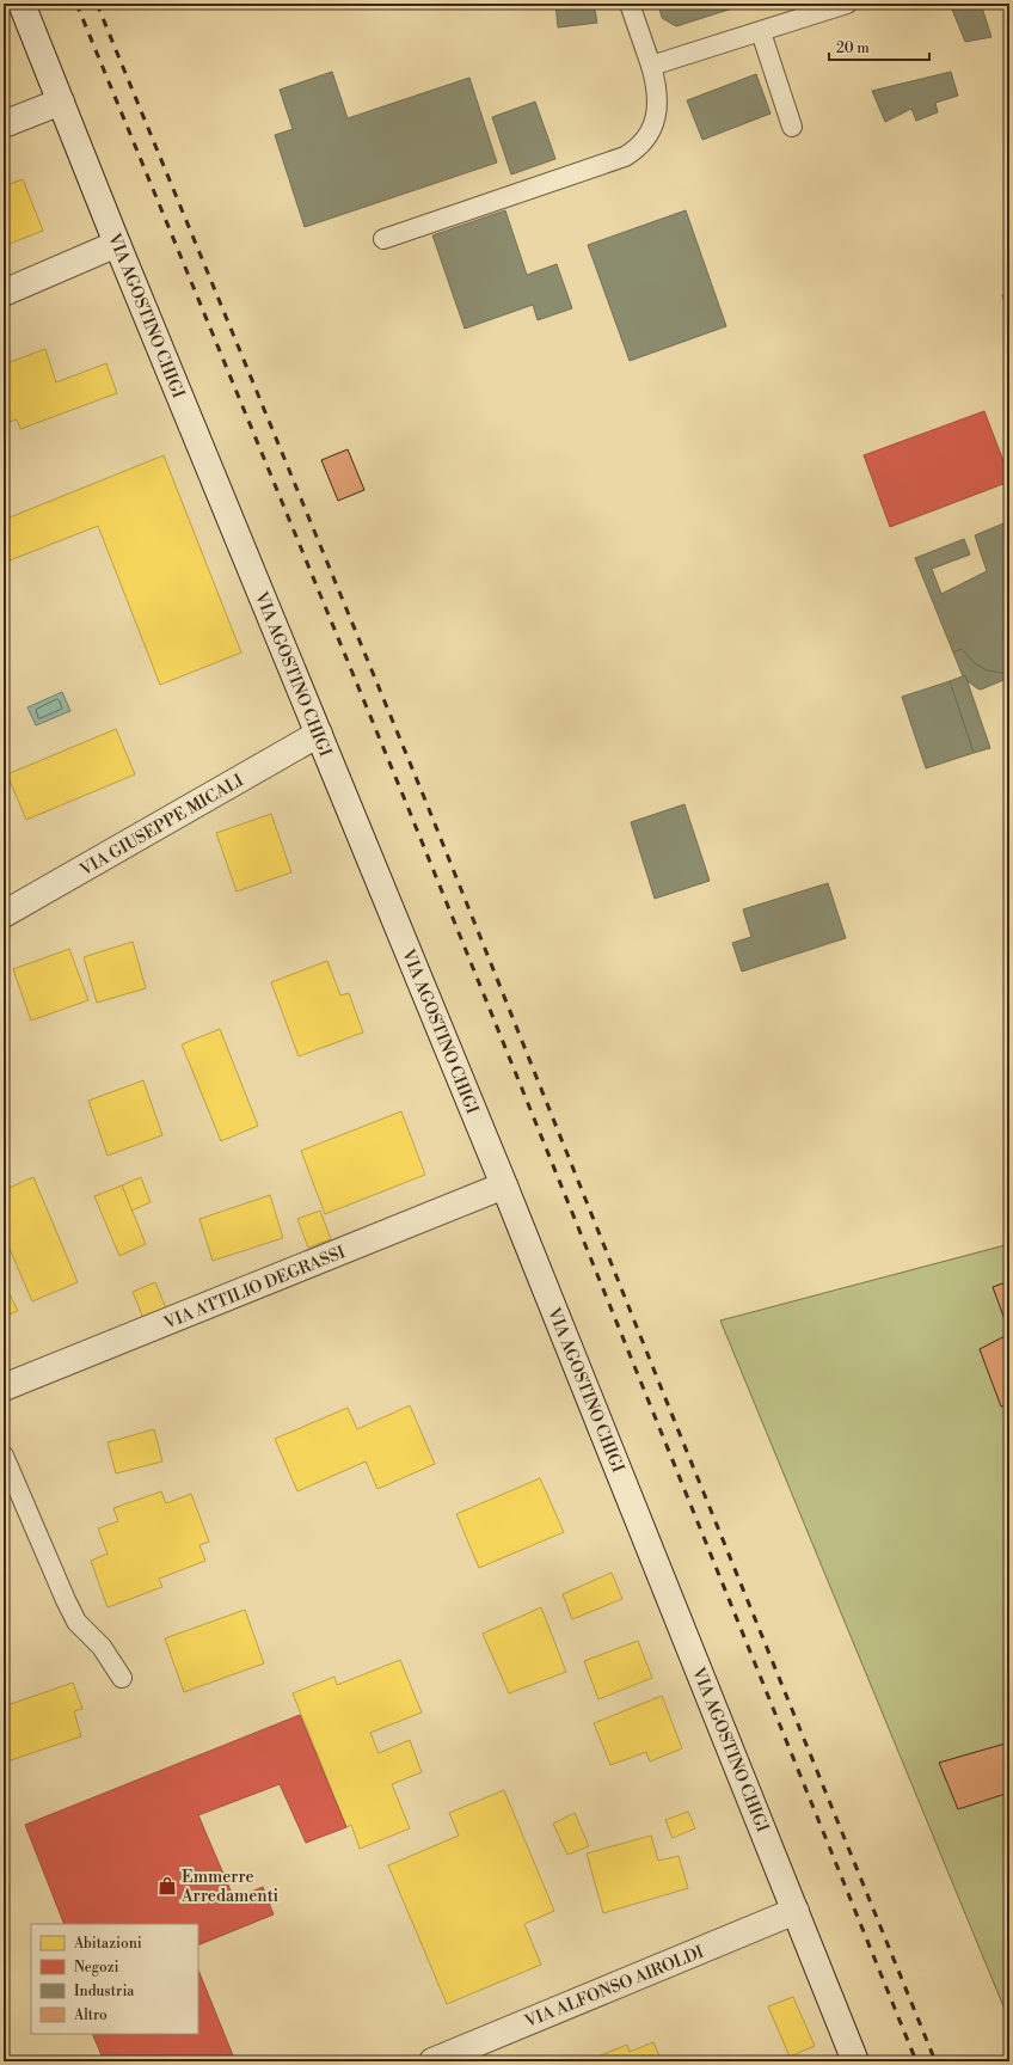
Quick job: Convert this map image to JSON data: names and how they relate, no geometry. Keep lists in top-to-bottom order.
{
  "streets": {
    "street": [
      "VIA AGOSTINO CHIGI",
      "VIA GIUSEPPE MICALI",
      "VIA ATTILIO DEGRASSI",
      "VIA ALFONSO AIROLDI"
    ]
  },
  "crossings": [
    ["VIA AGOSTINO CHIGI", "VIA GIUSEPPE MICALI"],
    ["VIA AGOSTINO CHIGI", "VIA ATTILIO DEGRASSI"],
    ["VIA AGOSTINO CHIGI", "VIA ALFONSO AIROLDI"]
  ],
  "places": {
    "shop": ["Emmerre Arredamenti"]
  },
  "legend": [
    "Abitazioni",
    "Negozi",
    "Industria",
    "Altro"
  ],
  "scale_bar": "20 m"
}
